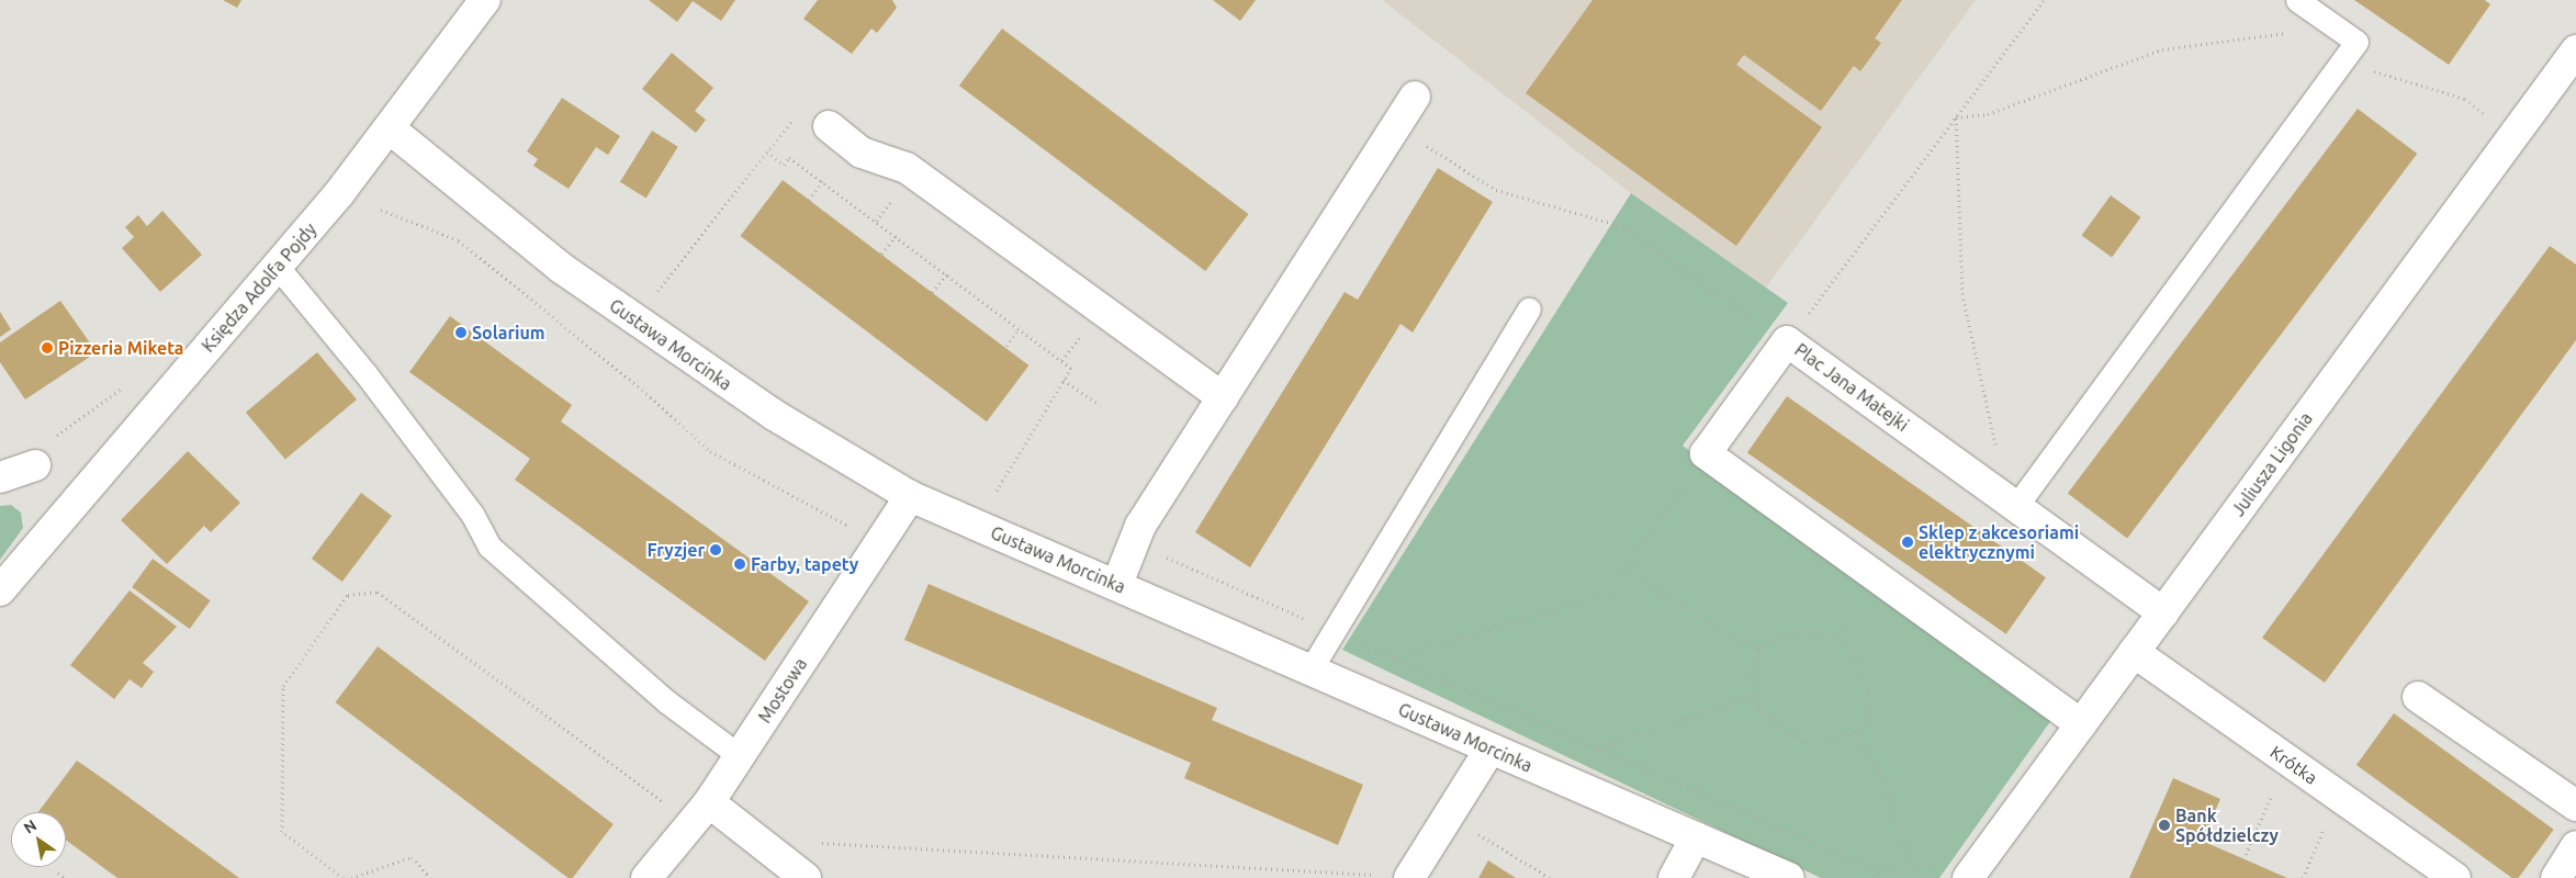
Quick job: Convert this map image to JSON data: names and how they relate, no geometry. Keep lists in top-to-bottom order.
{
  "streets": {
    "street": [
      "Księdza Adolfa Pojdy",
      "Gustawa Morcinka",
      "Plac Jana Matejki",
      "Juliusza Ligonia",
      "Mostowa",
      "Krótka"
    ]
  },
  "crossings": [
    ["Księdza Adolfa Pojdy", "Gustawa Morcinka"],
    ["Gustawa Morcinka", "Mostowa"],
    ["Plac Jana Matejki", "Juliusza Ligonia"],
    ["Juliusza Ligonia", "Krótka"]
  ],
  "places": [
    "Solarium",
    "Pizzeria Miketa",
    "Sklep z akcesoriami elektrycznymi",
    "Fryzjer",
    "Farby, tapety",
    "Bank Spółdzielczy"
  ],
  "north": "top left"
}
